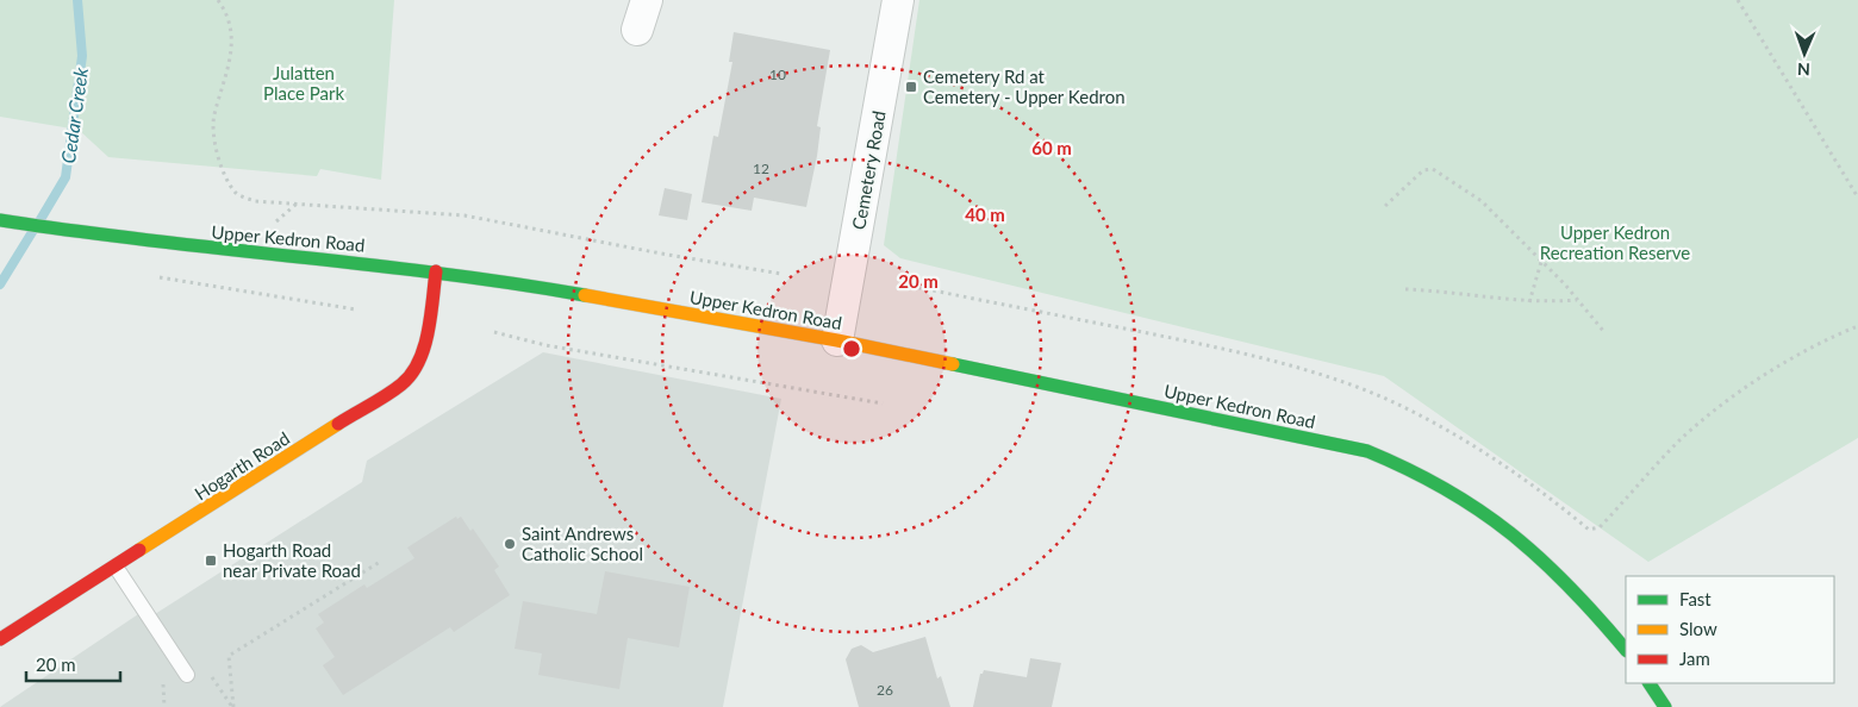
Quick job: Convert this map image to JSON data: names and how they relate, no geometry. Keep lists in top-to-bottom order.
{
  "streets": {
    "main road": ["Upper Kedron Road", "Hogarth Road"],
    "street": ["Cemetery Road"]
  },
  "crossings": [
    ["Cemetery Road", "Upper Kedron Road"],
    ["Upper Kedron Road", "Hogarth Road"]
  ],
  "water": ["Cedar Creek"],
  "parks": ["Julatten Place Park", "Upper Kedron Recreation Reserve"],
  "places": {
    "transit": ["Cemetery Rd at Cemetery - Upper Kedron", "Hogarth Road near Private Road"],
    "other": ["Saint Andrews Catholic School"]
  },
  "house_numbers": ["10", "12", "26"],
  "legend": ["Fast", "Slow", "Jam"],
  "scale_bar": "20 m",
  "north": "bottom",
  "rings": ["60 m", "40 m", "20 m"]
}
